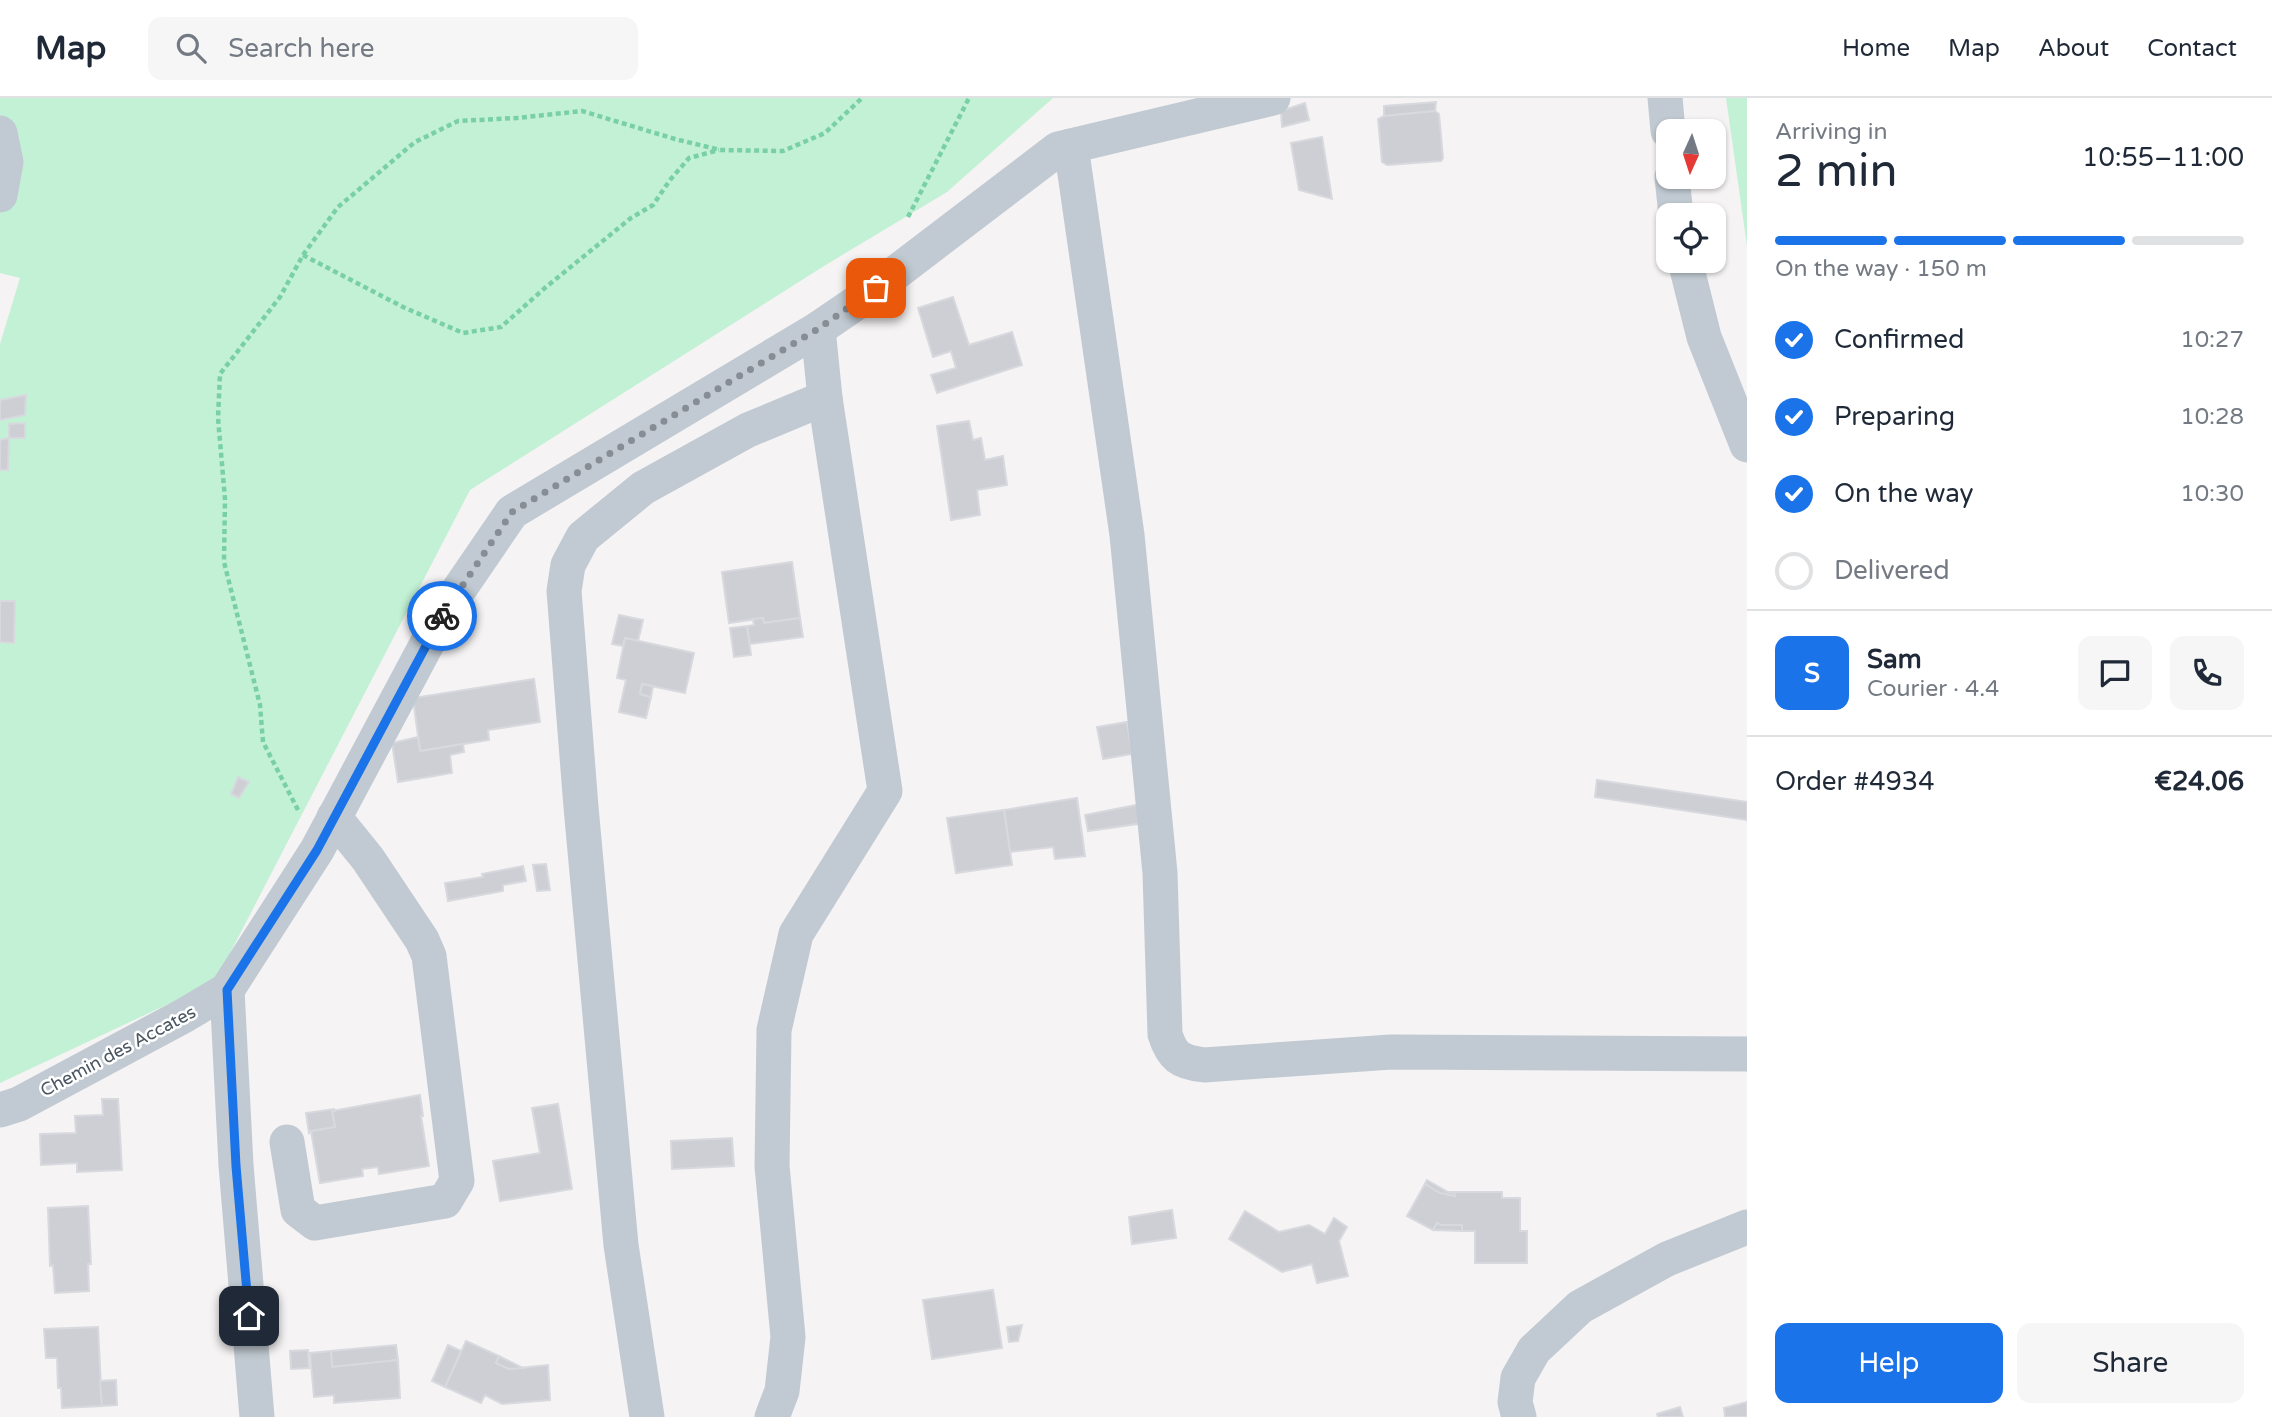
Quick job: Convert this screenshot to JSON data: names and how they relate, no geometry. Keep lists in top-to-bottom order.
{
  "streets": {
    "street": ["Chemin des Accates"]
  },
  "north": "bottom",
  "page": {
    "header": "Map",
    "search": "Search here",
    "nav": [
      "Home",
      "Map",
      "About",
      "Contact"
    ],
    "heading": ["2 min", "Arriving in", "10:55–11:00"],
    "panel": [
      "Sam",
      "Courier · 4.4",
      "Order #4934",
      "€24.06"
    ],
    "bar": "On the way · 150 m",
    "list": [
      ["Confirmed", "10:27"],
      ["Preparing", "10:28"],
      ["On the way", "10:30"],
      "Delivered"
    ],
    "round": "S",
    "buttons": ["Help", "Share"]
  }
}
